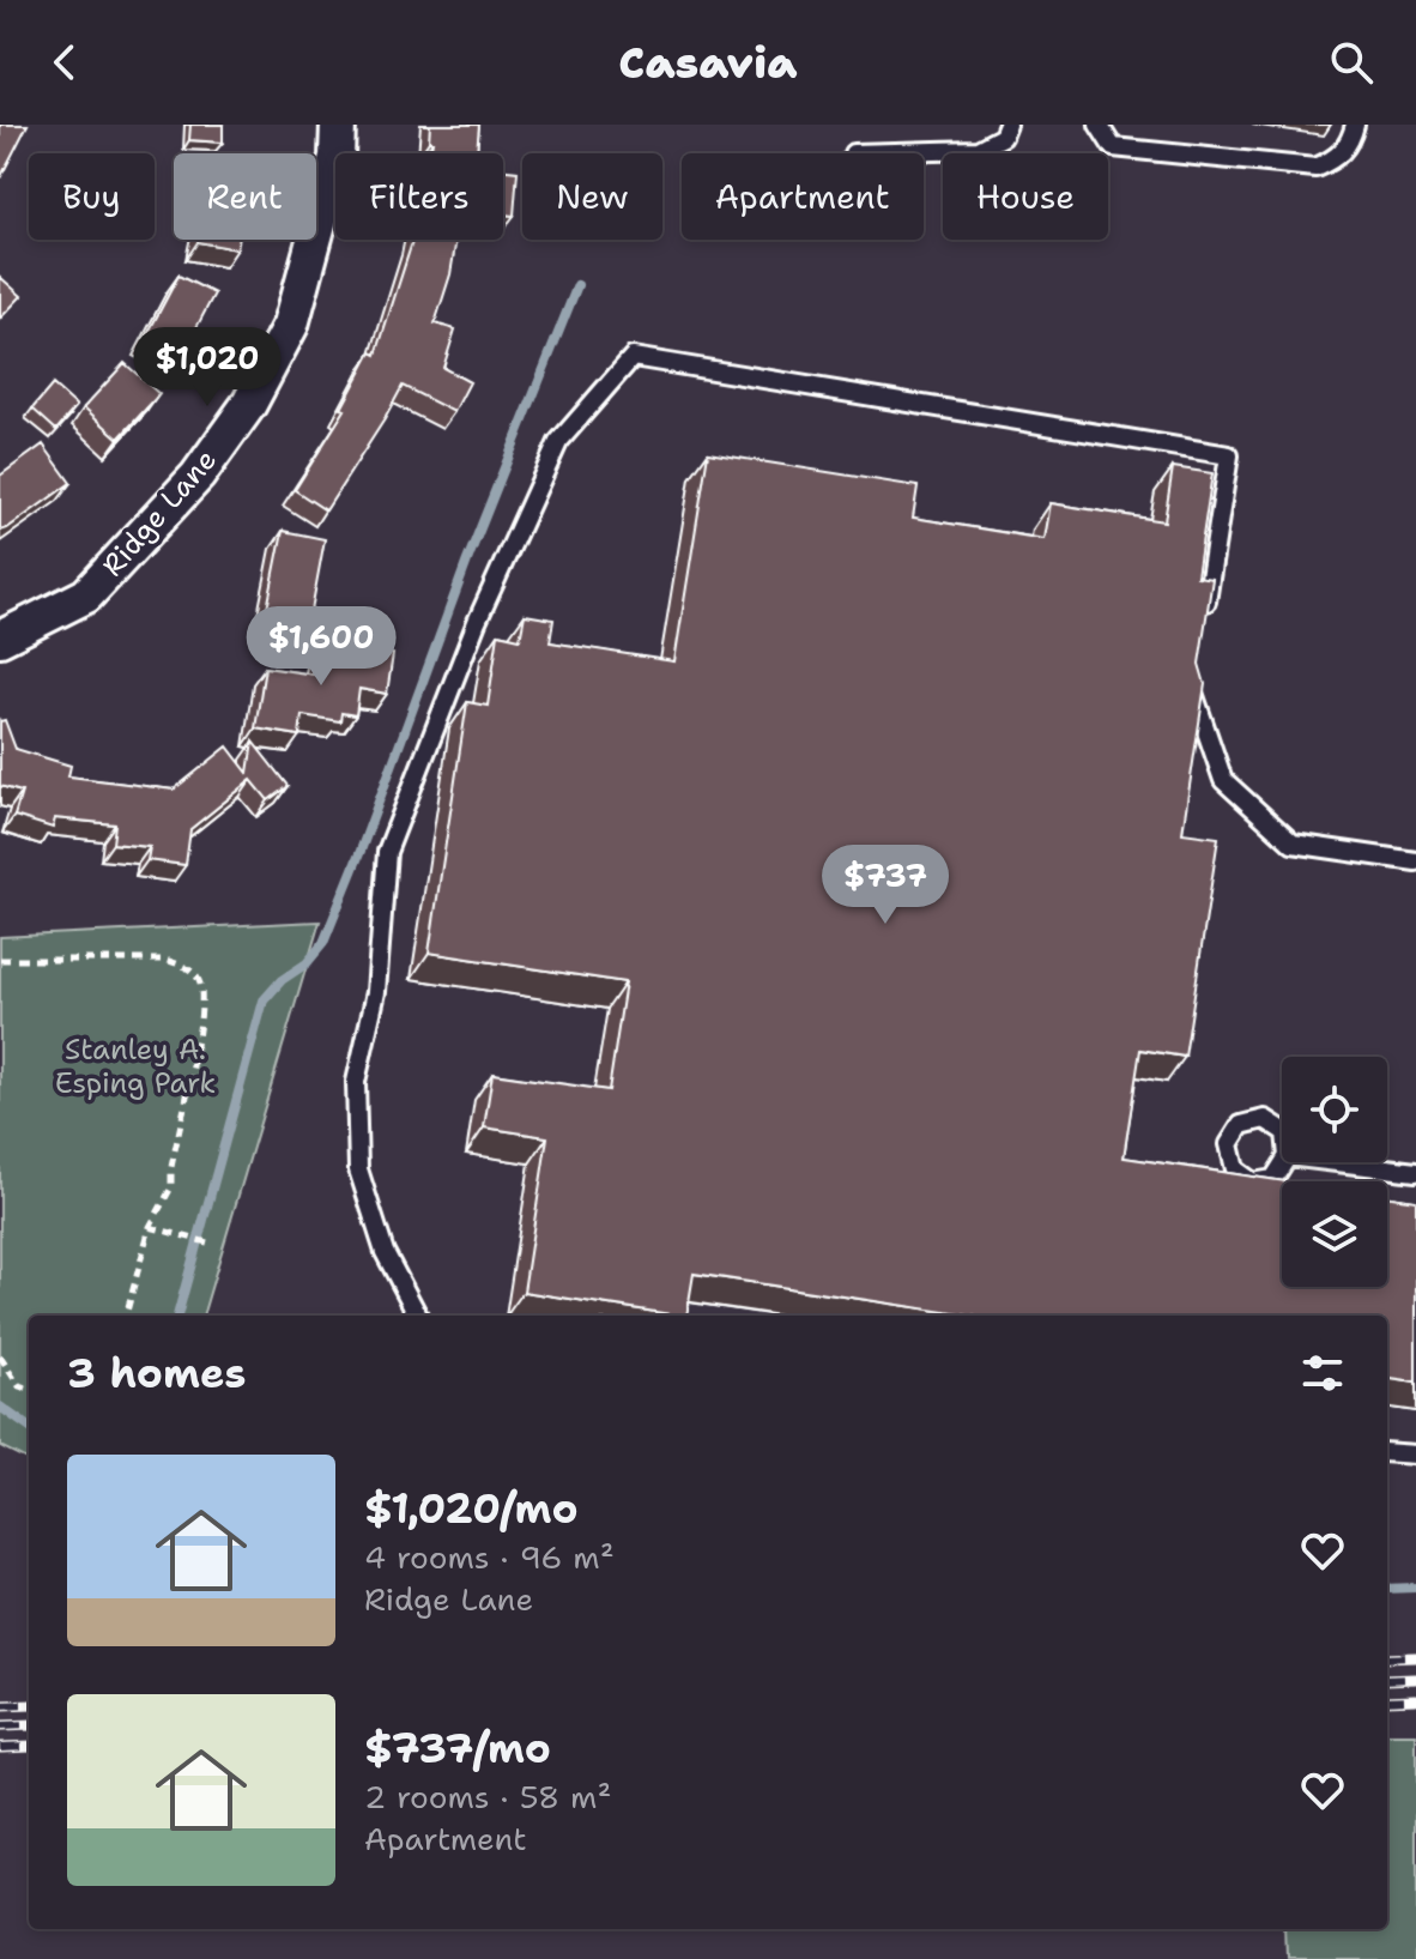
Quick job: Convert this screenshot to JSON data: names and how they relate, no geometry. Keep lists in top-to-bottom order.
{
  "streets": {
    "street": ["Ridge Lane"]
  },
  "parks": ["Stanley A. Esping Park"],
  "page": {
    "header": "Casavia",
    "chip": [
      "Buy",
      "Rent",
      "Filters",
      "New",
      "Apartment",
      "House"
    ],
    "price": ["$1,020", "$1,600", "$737"],
    "heading": "3 homes",
    "list": [
      {
        "name": "$1,020/mo",
        "note": "4 rooms · 96 m² · Ridge Lane"
      },
      {
        "name": "$737/mo",
        "note": "2 rooms · 58 m² · Apartment"
      }
    ]
  }
}
